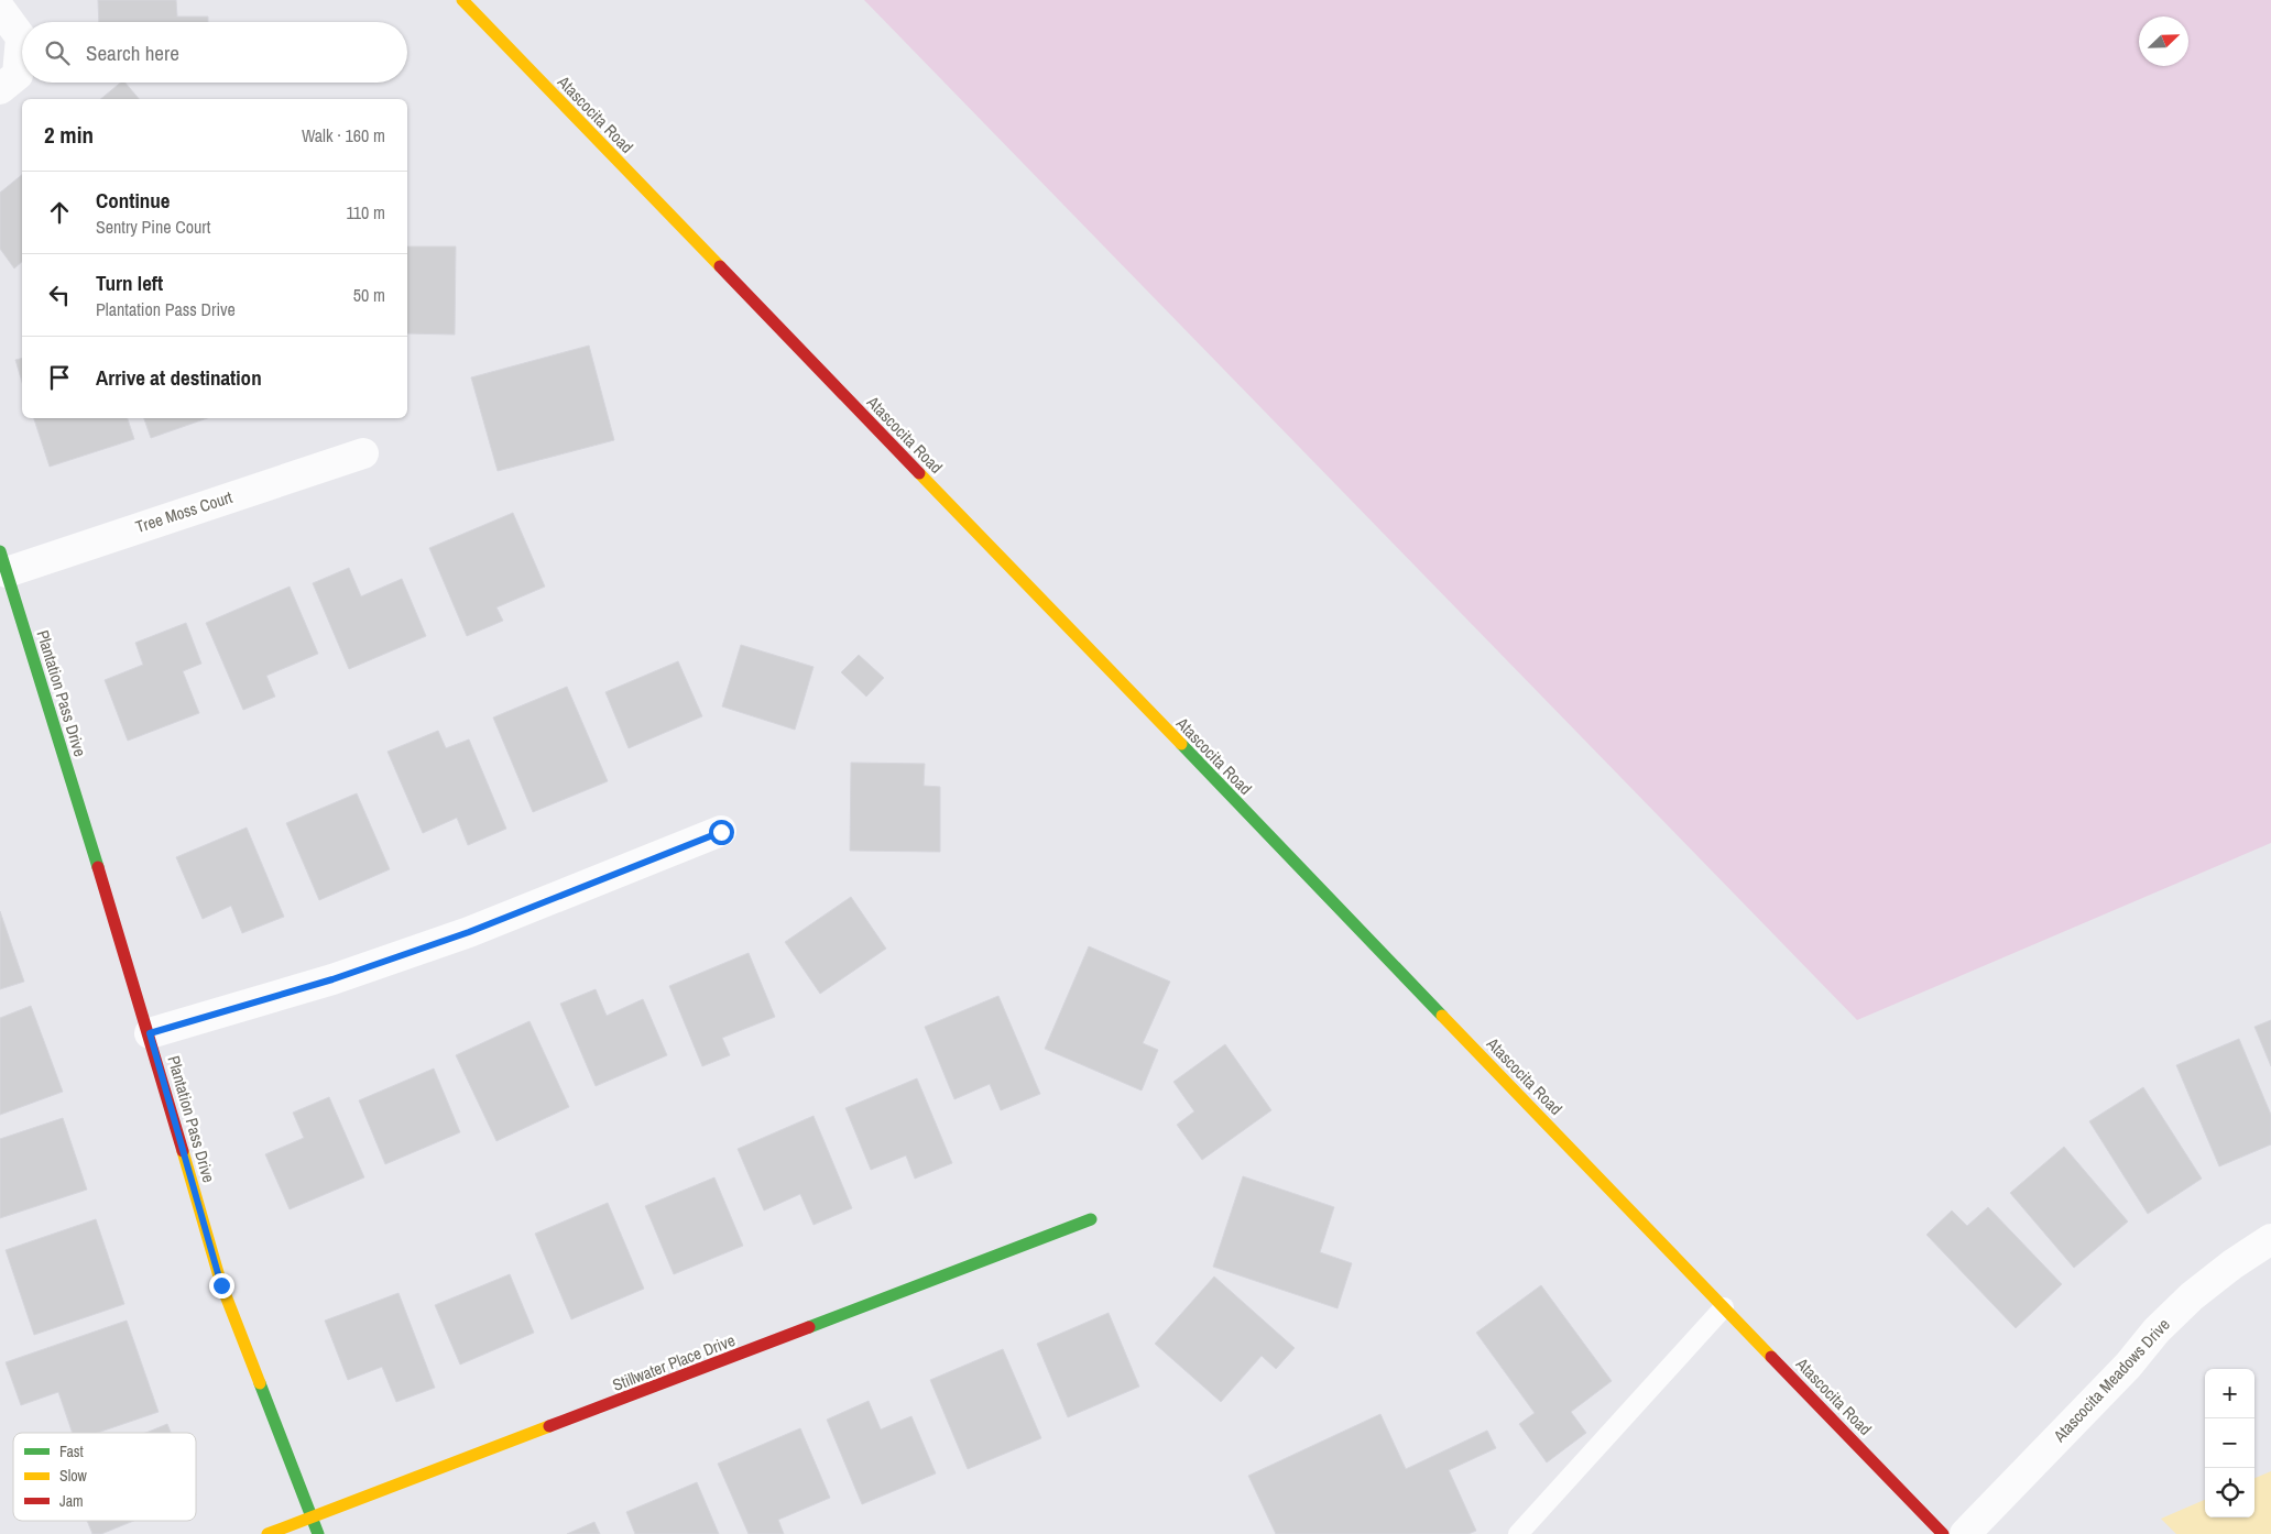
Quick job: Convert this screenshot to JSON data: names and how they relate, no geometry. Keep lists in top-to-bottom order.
{
  "streets": {
    "main road": ["Atascocita Road", "Plantation Pass Drive", "Stillwater Place Drive"],
    "street": ["Tree Moss Court", "Atascocita Meadows Drive"]
  },
  "crossings": [
    ["Tree Moss Court", "Plantation Pass Drive"],
    ["Plantation Pass Drive", "Stillwater Place Drive"]
  ],
  "legend": ["Fast", "Slow", "Jam"],
  "north": "top right",
  "page": {
    "search": "Search here",
    "heading": ["2 min", "Walk · 160 m"],
    "list": [
      ["Continue", "Sentry Pine Court", "110 m"],
      ["Turn left", "Plantation Pass Drive", "50 m"],
      "Arrive at destination"
    ],
    "map_buttons": ["+", "−"]
  }
}
